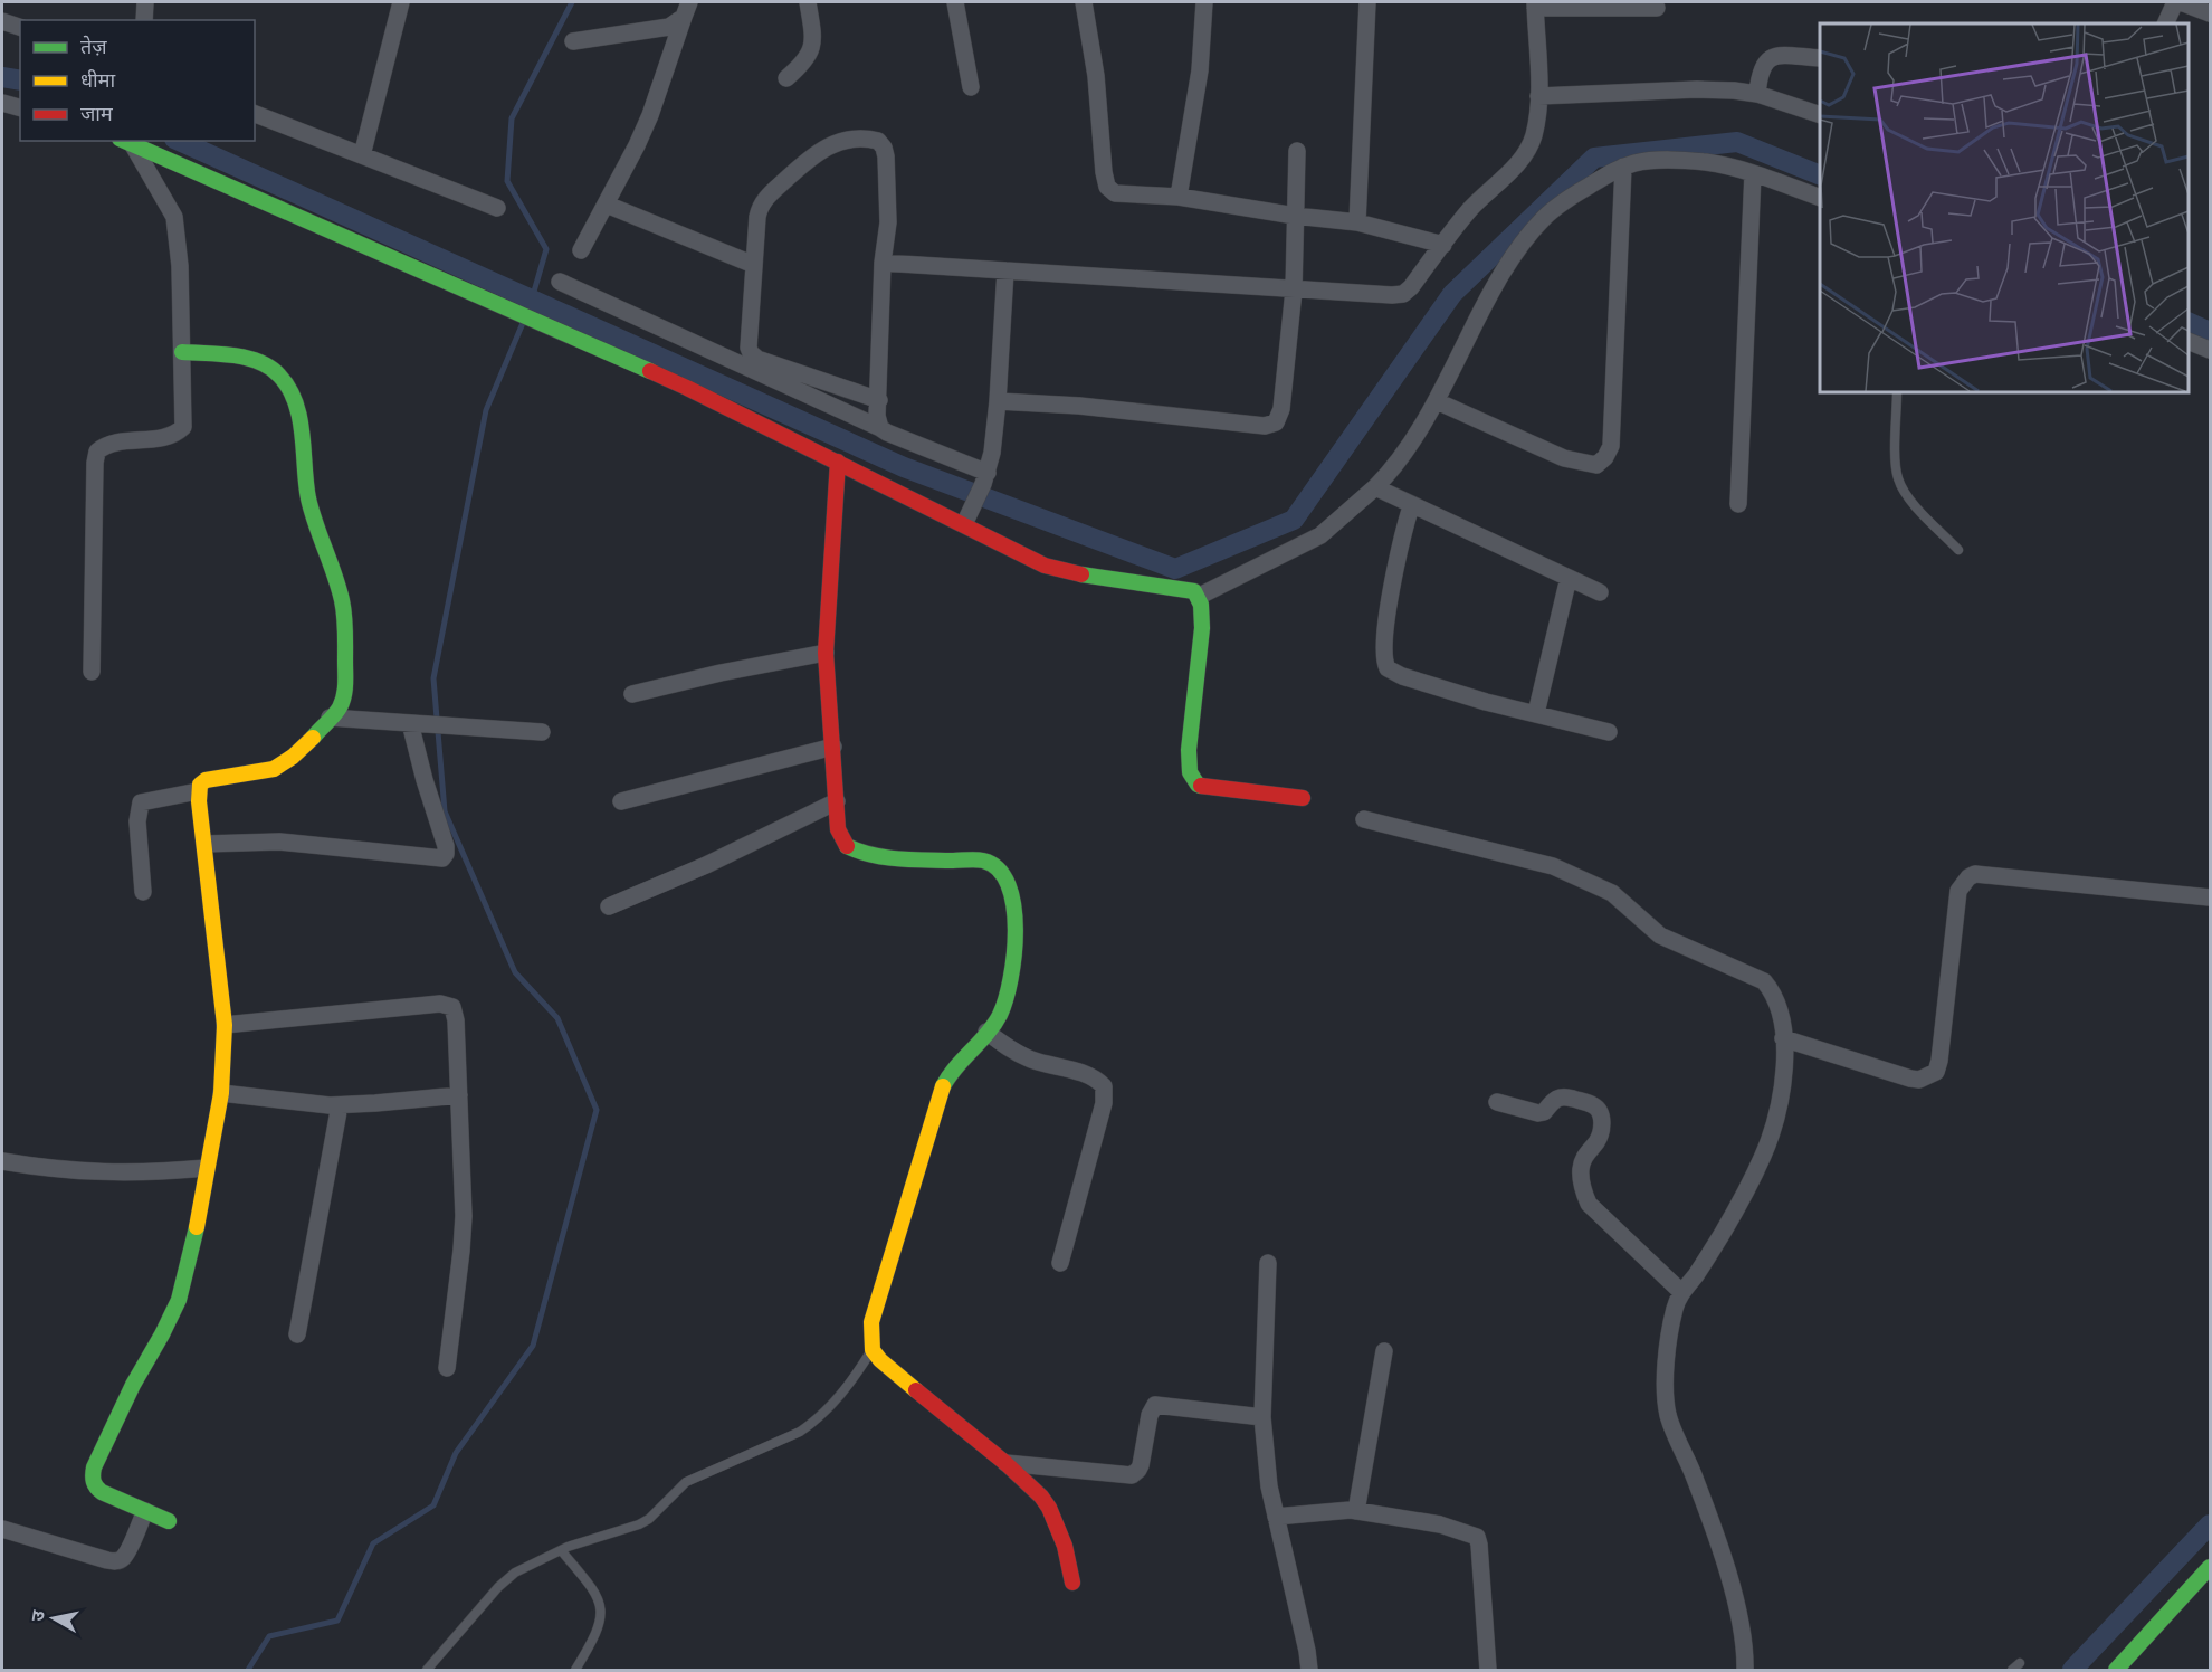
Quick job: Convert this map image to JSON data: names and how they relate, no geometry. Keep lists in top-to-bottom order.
{
  "legend": ["तेज़", "धीमा", "जाम"],
  "north": "left"
}
